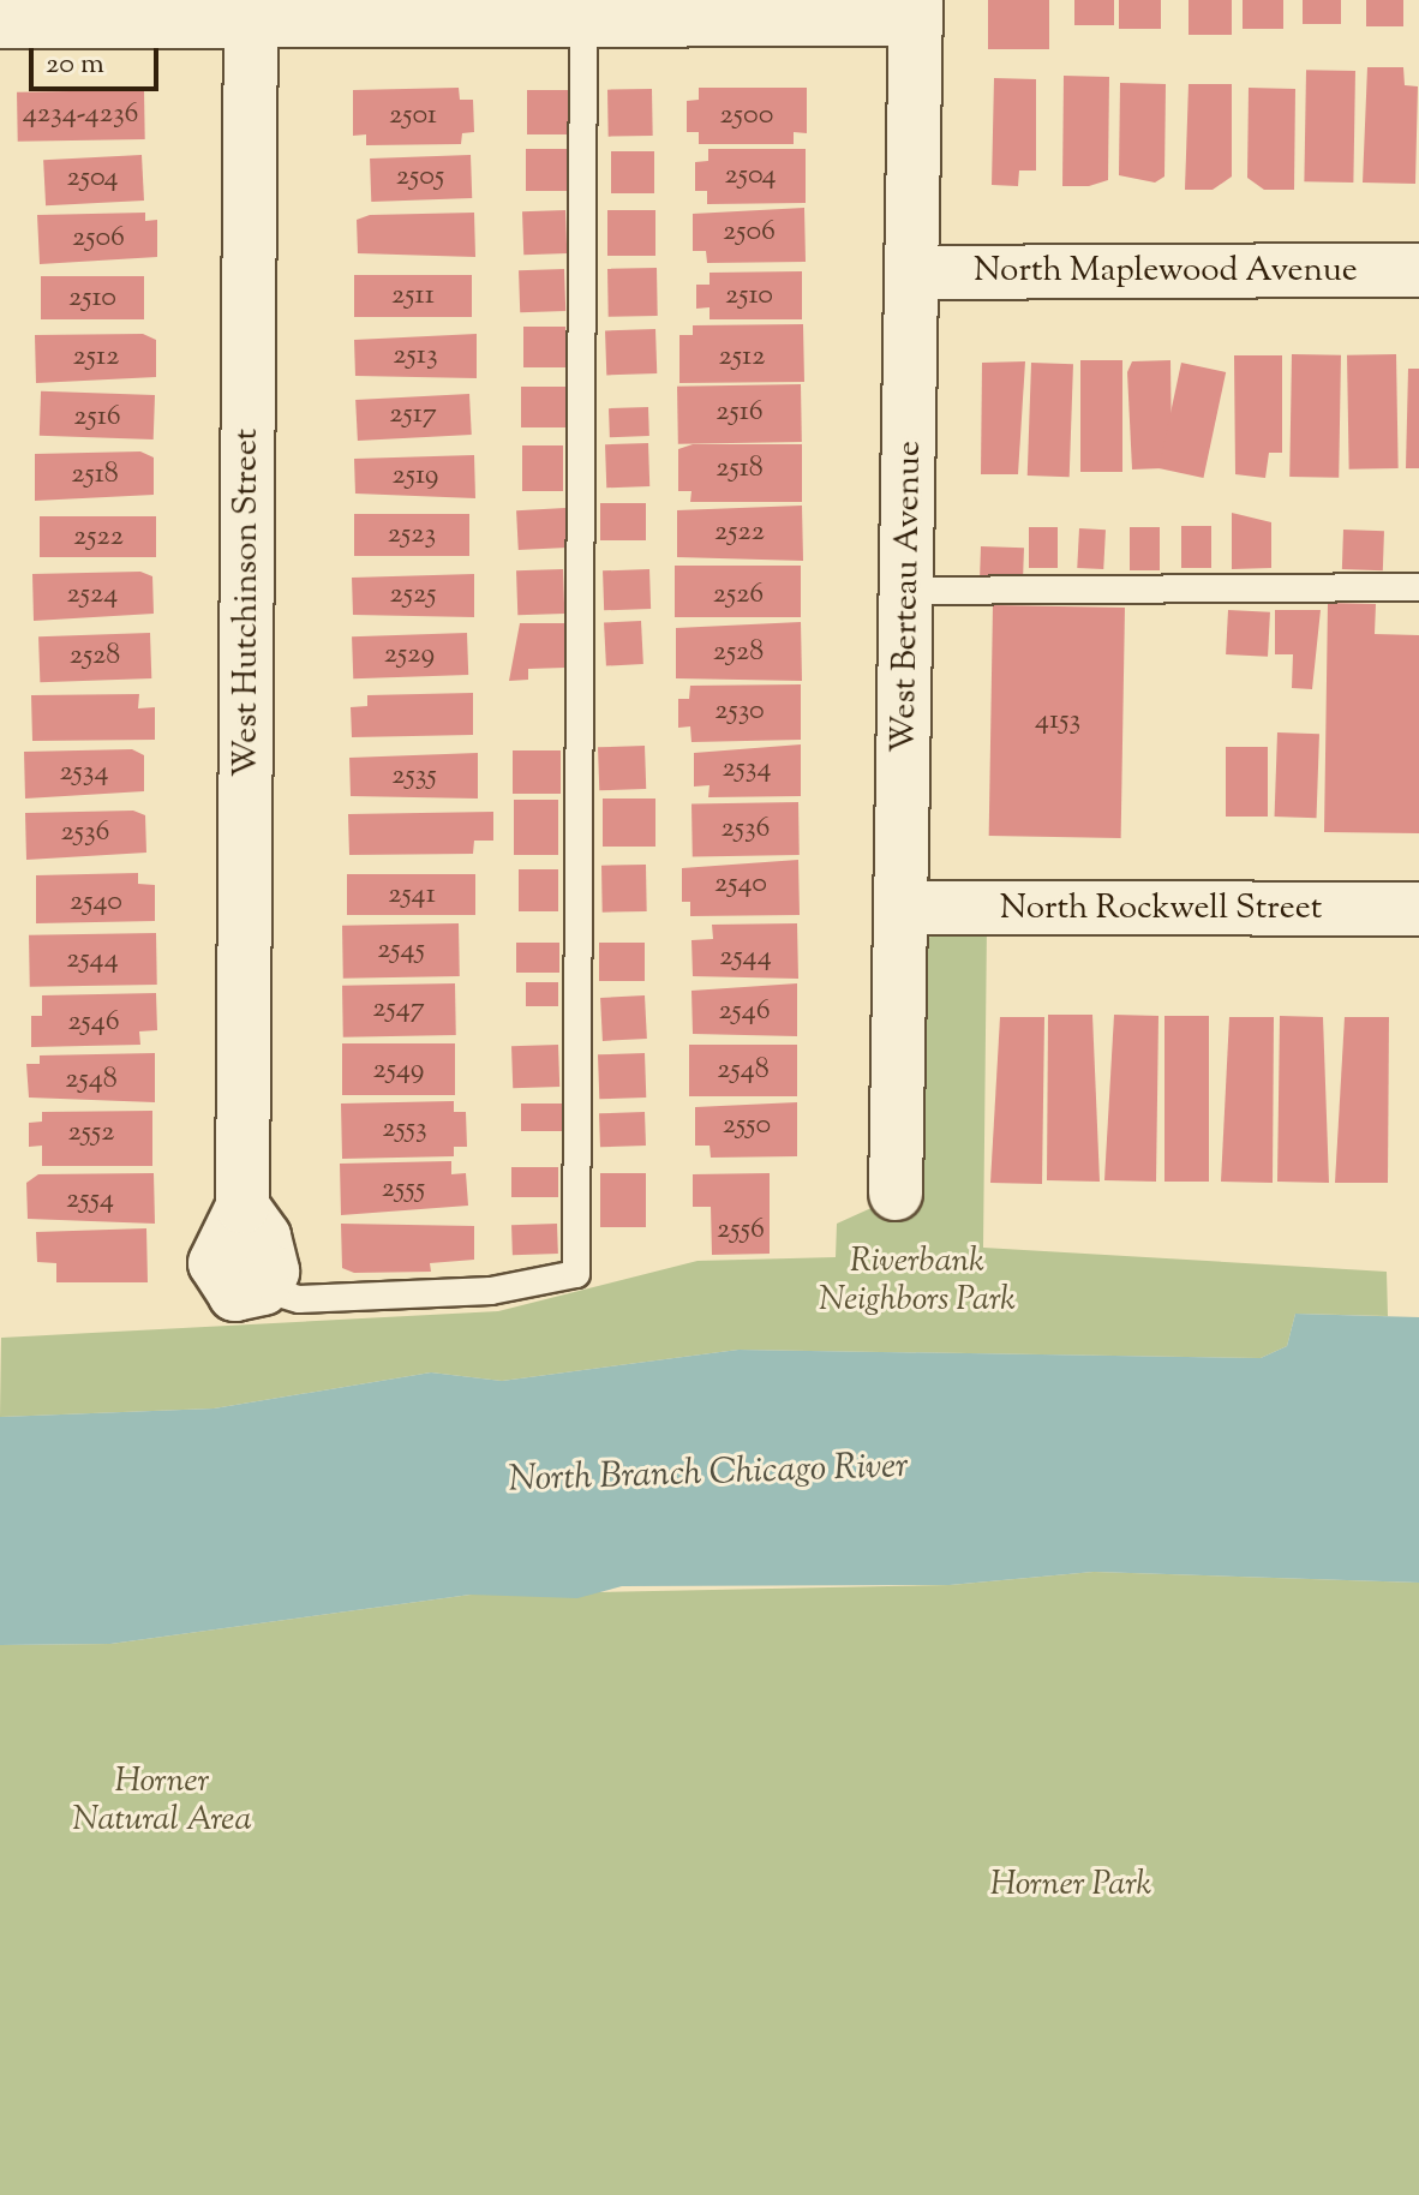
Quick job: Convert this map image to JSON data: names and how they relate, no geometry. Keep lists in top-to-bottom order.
{
  "streets": {
    "street": [
      "North Maplewood Avenue",
      "West Berteau Avenue",
      "West Hutchinson Street",
      "North Rockwell Street"
    ]
  },
  "crossings": [
    ["North Maplewood Avenue", "West Berteau Avenue"],
    ["West Berteau Avenue", "North Rockwell Street"]
  ],
  "water": ["North Branch Chicago River"],
  "parks": ["Riverbank Neighbors Park", "Horner Natural Area", "Horner Park"],
  "house_numbers": [
    "4234-4236",
    "2501",
    "2500",
    "2504",
    "2505",
    "2504",
    "2506",
    "2506",
    "2511",
    "2510",
    "2510",
    "2513",
    "2512",
    "2512",
    "2516",
    "2517",
    "2516",
    "2518",
    "2518",
    "2519",
    "2522",
    "2523",
    "2522",
    "2524",
    "2525",
    "2526",
    "2528",
    "2529",
    "2528",
    "2530",
    "4153",
    "2534",
    "2534",
    "2535",
    "2536",
    "2536",
    "2540",
    "2541",
    "2540",
    "2545",
    "2544",
    "2544",
    "2547",
    "2546",
    "2546",
    "2549",
    "2548",
    "2548",
    "2550",
    "2553",
    "2552",
    "2555",
    "2554",
    "2556"
  ],
  "scale_bar": "20 m"
}
